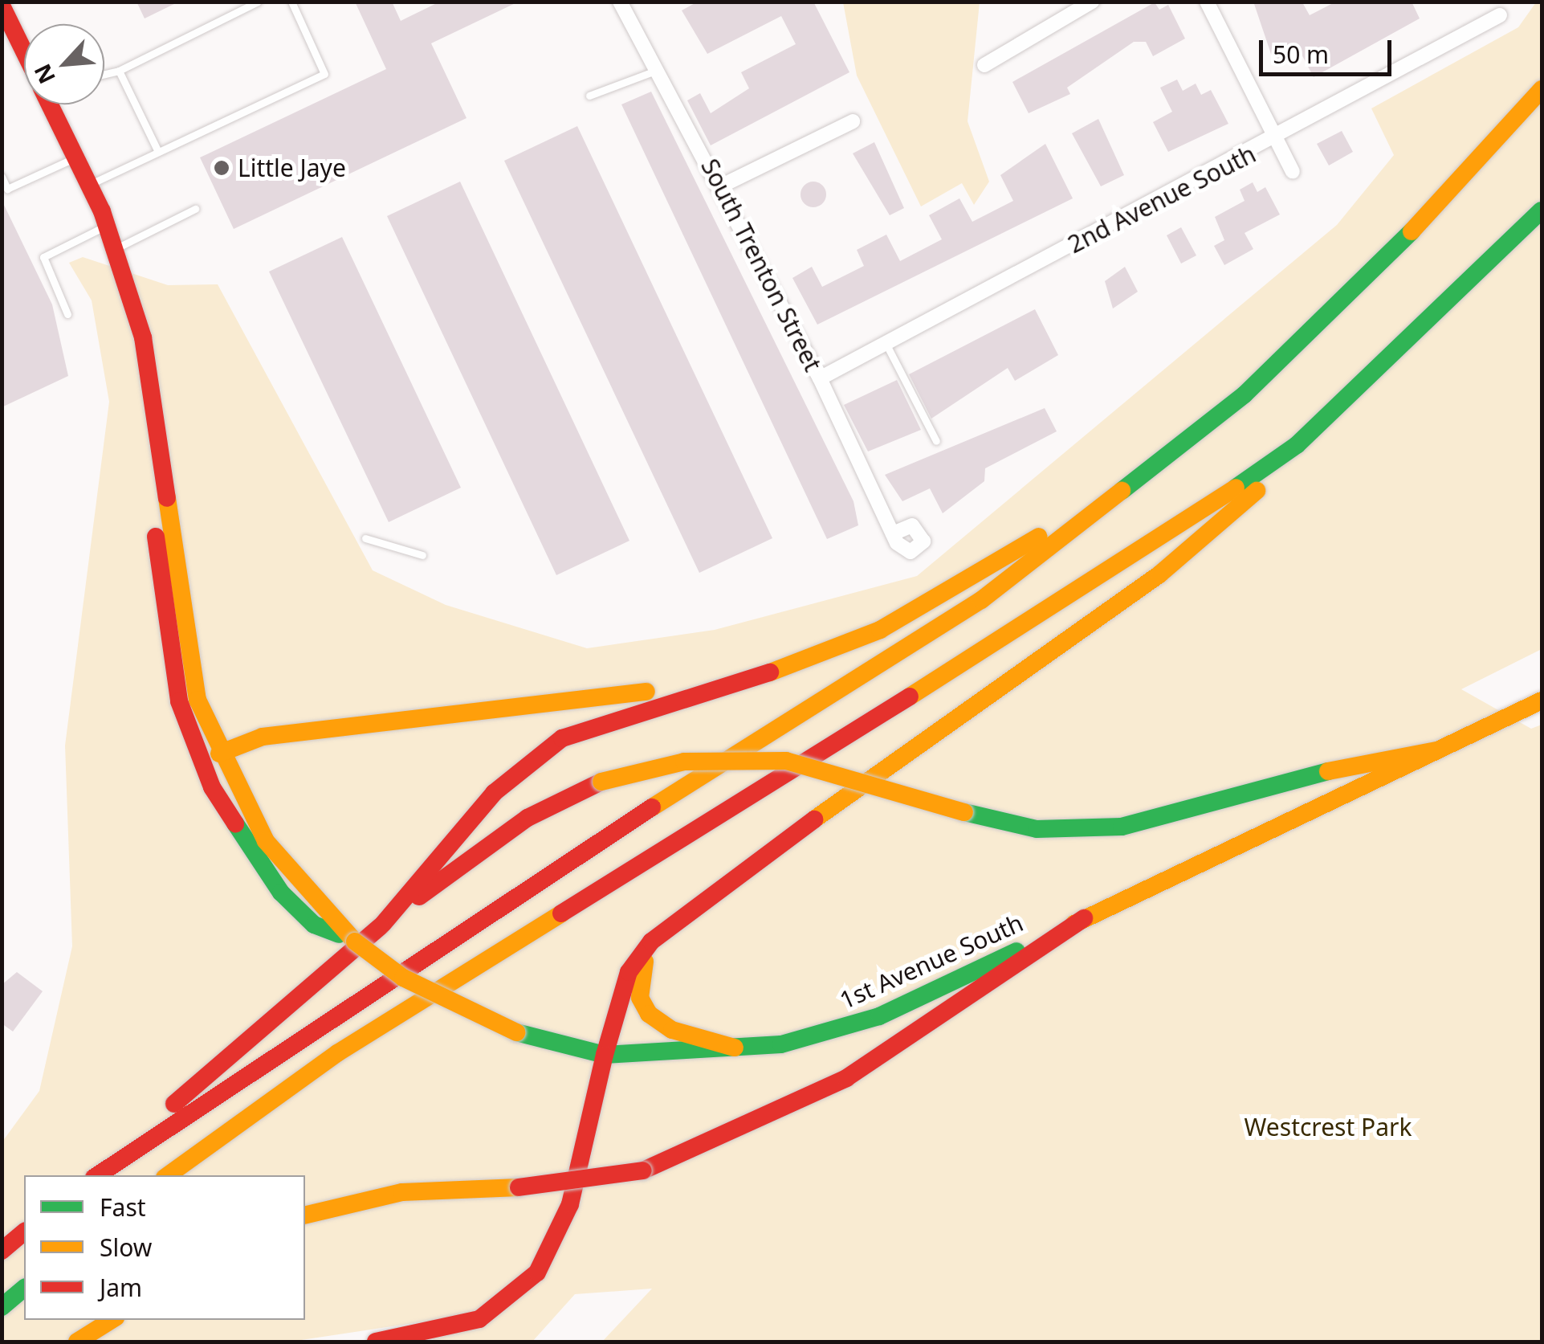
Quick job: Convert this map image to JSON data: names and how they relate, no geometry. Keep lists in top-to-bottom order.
{
  "streets": {
    "main road": ["1st Avenue South"],
    "street": ["2nd Avenue South", "South Trenton Street"]
  },
  "crossings": [
    ["2nd Avenue South", "South Trenton Street"]
  ],
  "parks": ["Westcrest Park"],
  "places": ["Little Jaye"],
  "legend": ["Fast", "Slow", "Jam"],
  "scale_bar": "50 m",
  "north": "bottom left"
}
